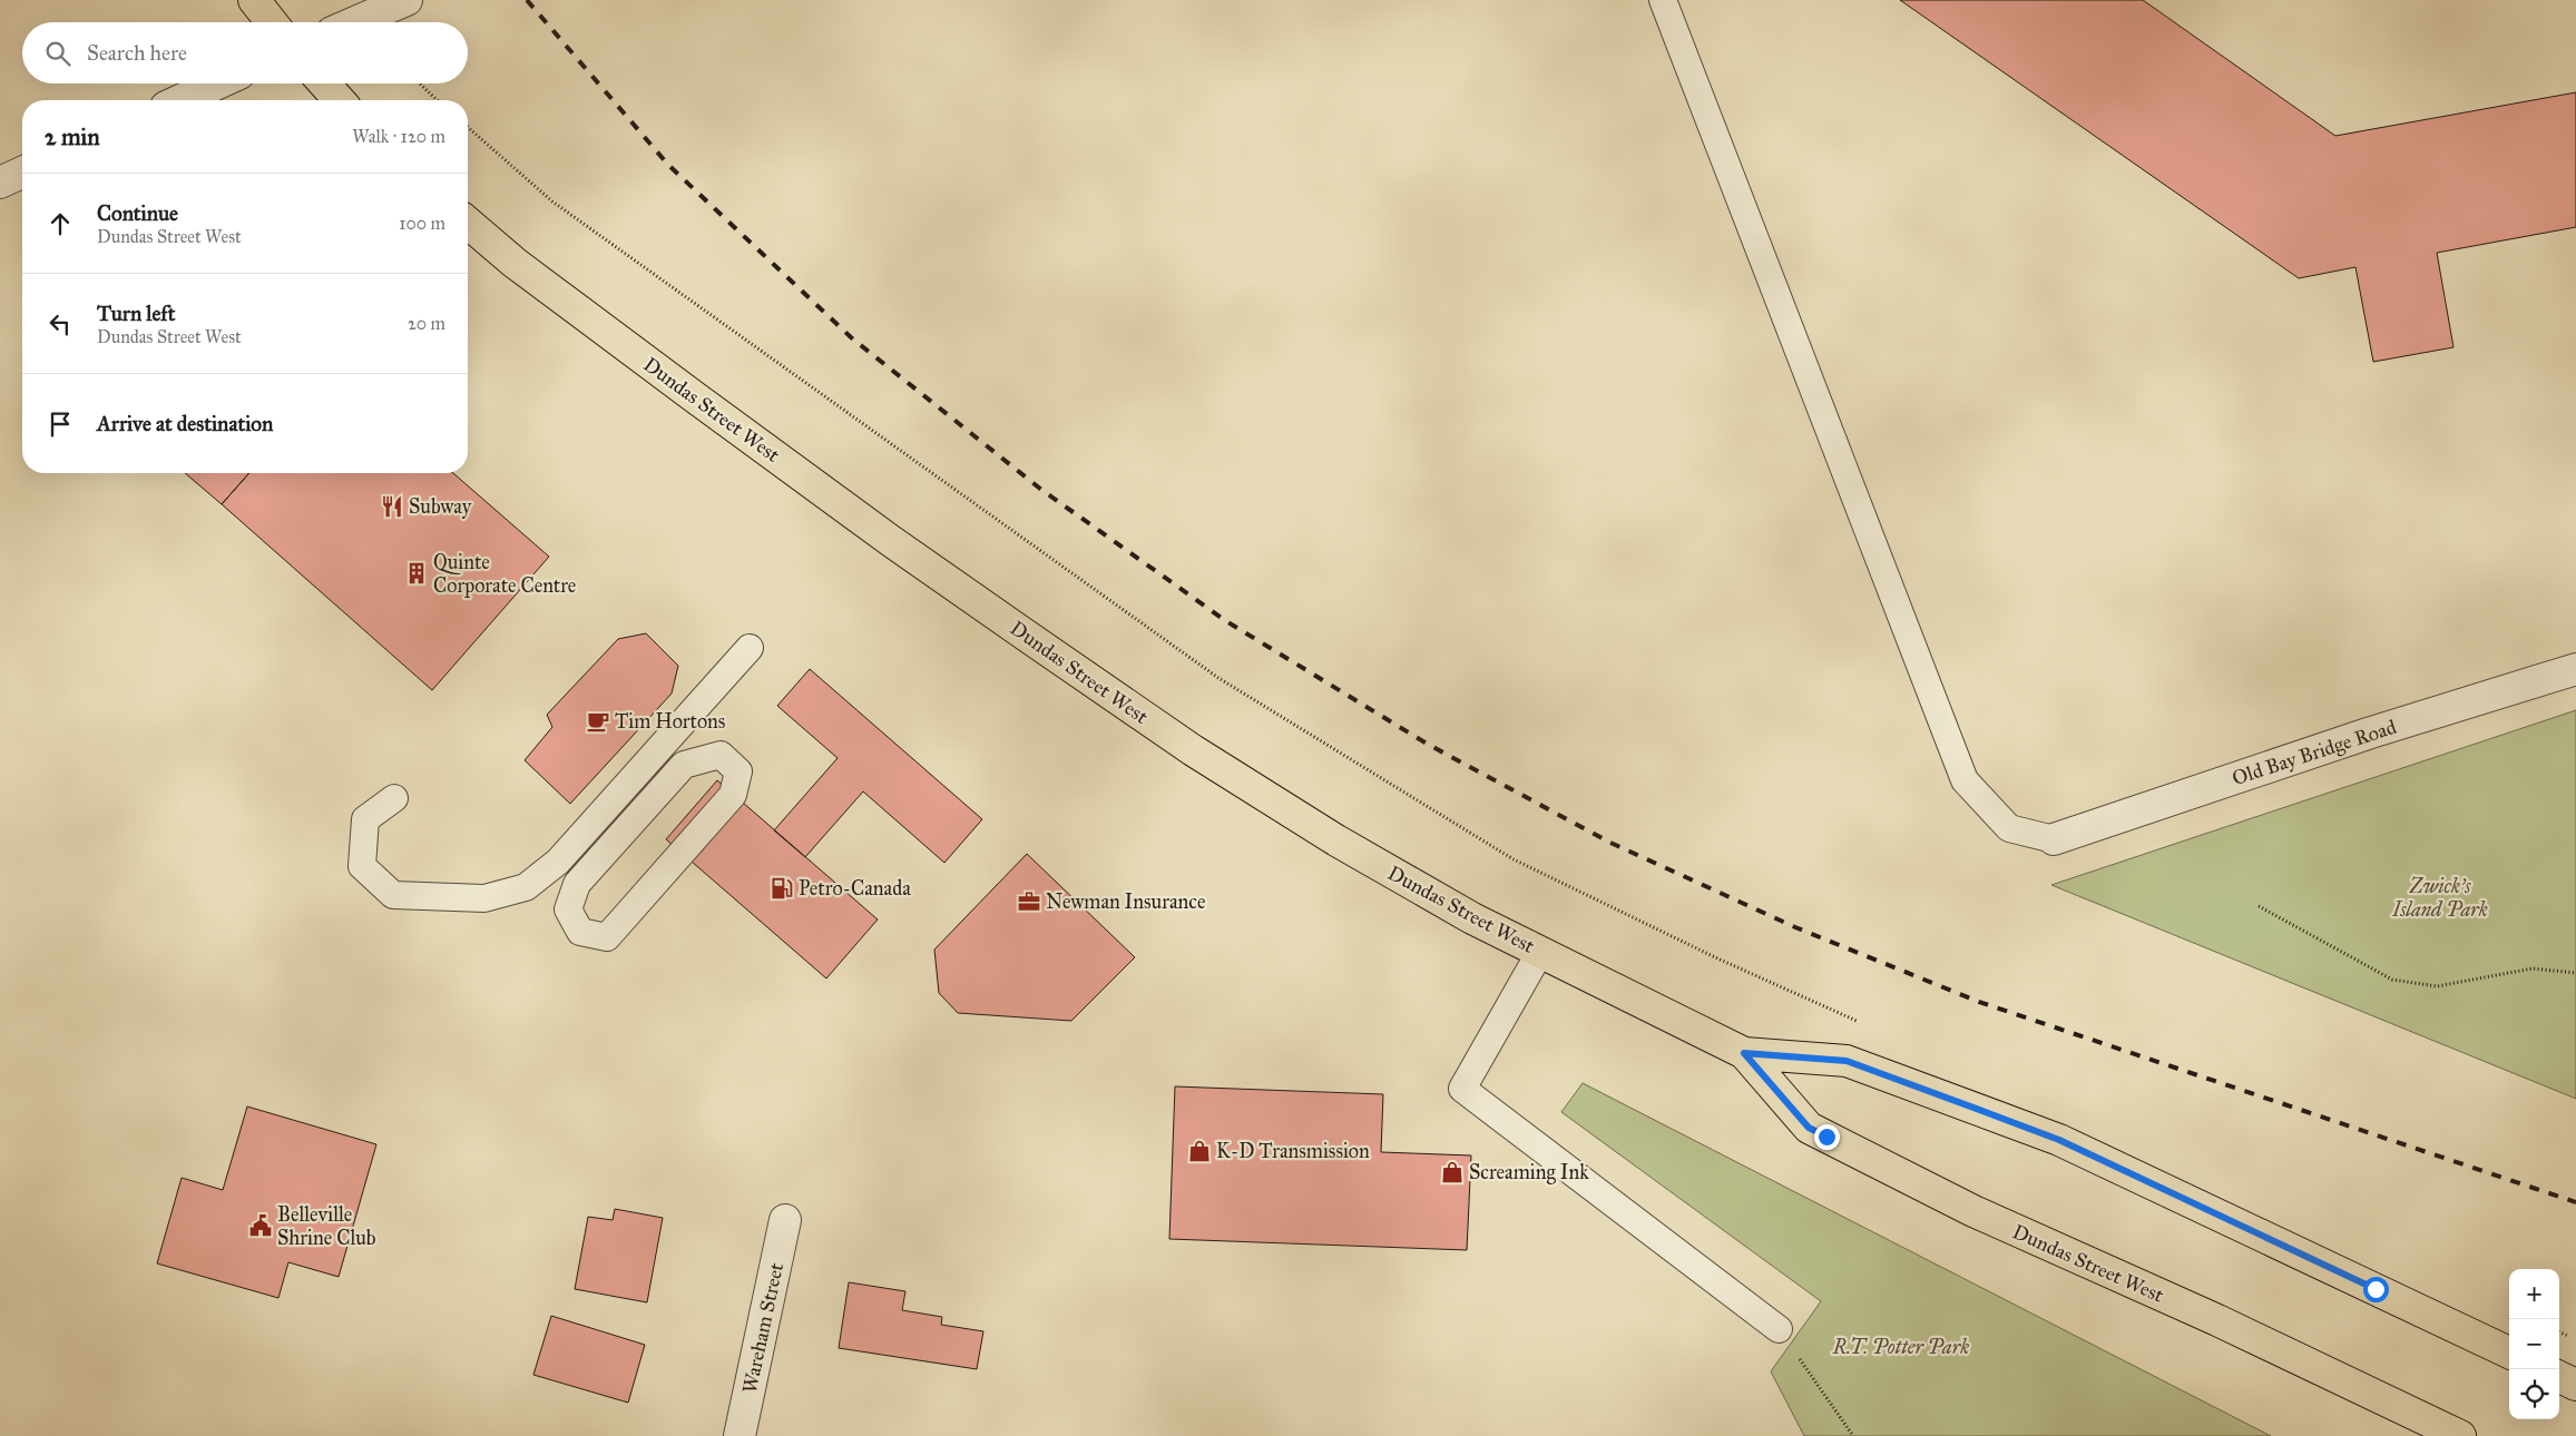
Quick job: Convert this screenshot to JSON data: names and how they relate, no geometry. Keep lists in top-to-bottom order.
{
  "streets": {
    "main road": ["Dundas Street West"],
    "street": ["Old Bay Bridge Road", "Wareham Street"]
  },
  "parks": ["Zwick's Island Park", "R.T. Potter Park"],
  "places": {
    "restaurant": ["Subway"],
    "building": ["Quinte Corporate Centre"],
    "cafe": ["Tim Hortons"],
    "fuel station": ["Petro-Canada"],
    "office": ["Newman Insurance"],
    "shop": ["K-D Transmission", "Screaming Ink"],
    "public building": ["Belleville Shrine Club"]
  },
  "page": {
    "search": "Search here",
    "heading": ["2 min", "Walk · 120 m"],
    "list": [
      ["Continue", "Dundas Street West", "100 m"],
      ["Turn left", "Dundas Street West", "20 m"],
      "Arrive at destination"
    ],
    "map_buttons": ["+", "−"]
  }
}
